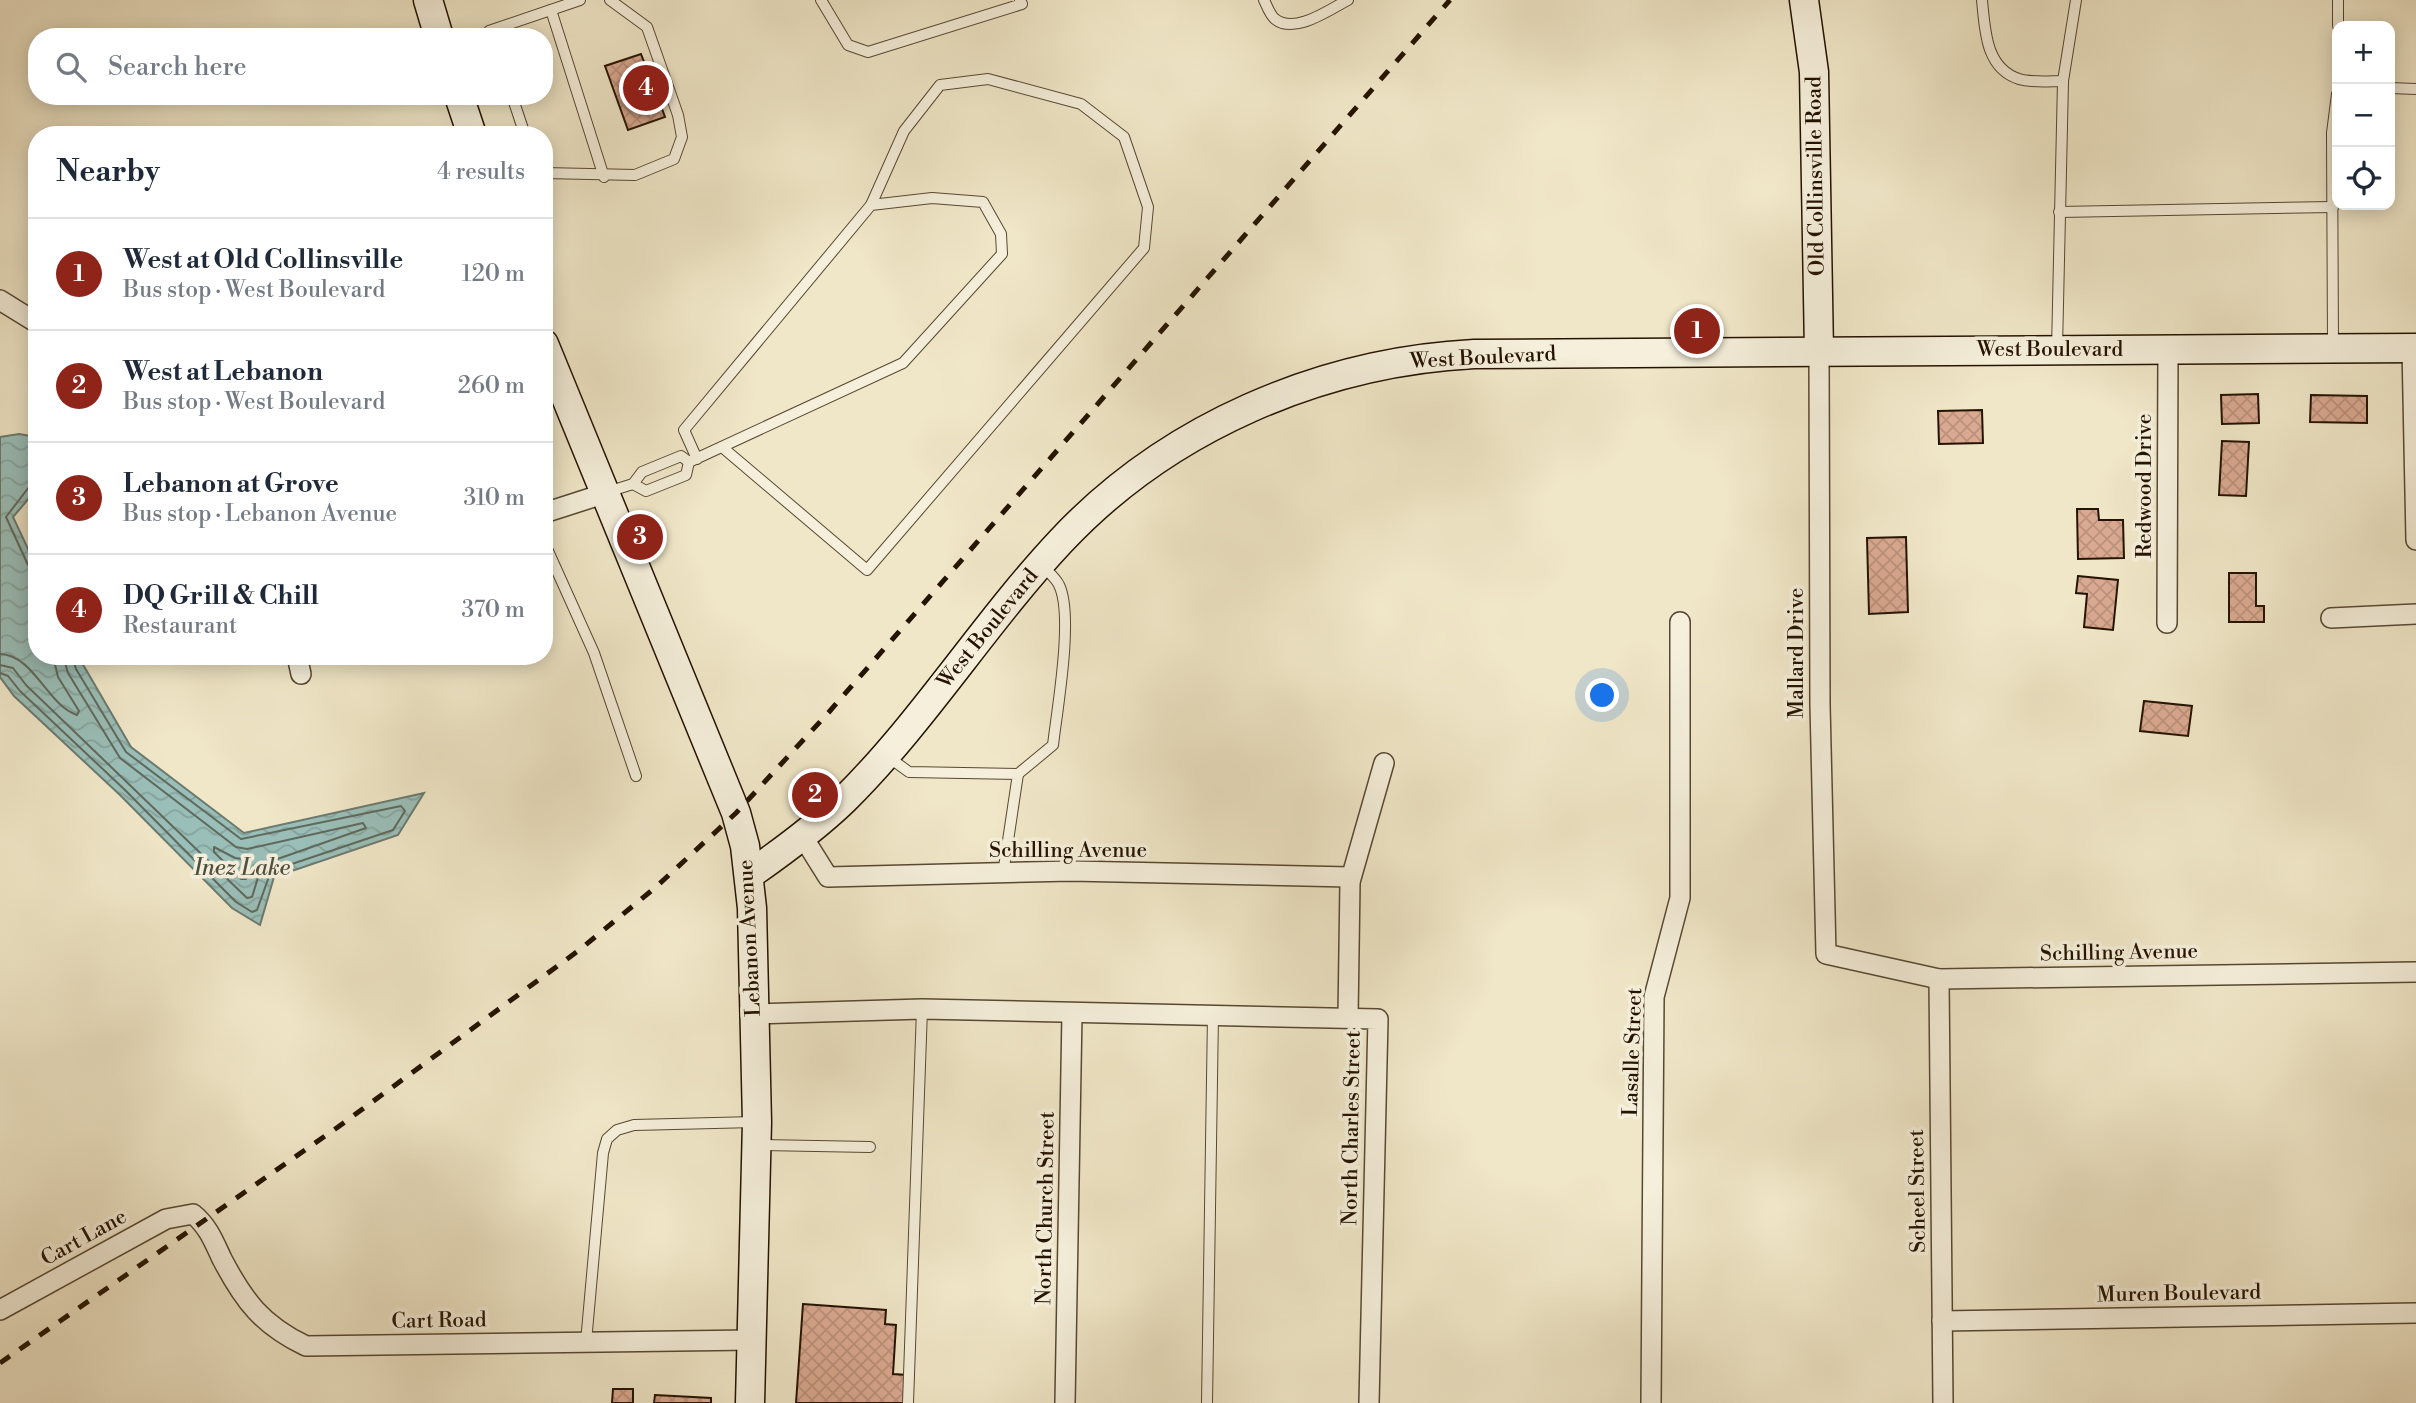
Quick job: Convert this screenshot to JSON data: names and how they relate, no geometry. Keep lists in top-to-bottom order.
{
  "streets": {
    "street": [
      "Old Collinsville Road",
      "West Boulevard",
      "Redwood Drive",
      "Mallard Drive",
      "Schilling Avenue",
      "Lebanon Avenue",
      "Lasalle Street",
      "North Charles Street",
      "Scheel Street",
      "North Church Street",
      "Cart Lane",
      "Muren Boulevard",
      "Cart Road"
    ]
  },
  "crossings": [
    ["Old Collinsville Road", "West Boulevard"],
    ["Old Collinsville Road", "Mallard Drive"],
    ["West Boulevard", "Redwood Drive"],
    ["West Boulevard", "Mallard Drive"],
    ["West Boulevard", "Schilling Avenue"],
    ["West Boulevard", "Lebanon Avenue"],
    ["Mallard Drive", "Schilling Avenue"],
    ["Schilling Avenue", "North Charles Street"],
    ["Schilling Avenue", "Scheel Street"],
    ["Lebanon Avenue", "Cart Road"],
    ["Scheel Street", "Muren Boulevard"],
    ["Cart Lane", "Cart Road"]
  ],
  "water": ["Inez Lake"],
  "page": {
    "map_buttons": ["+", "−"],
    "search": "Search here",
    "pins": [
      "4",
      "1",
      "3",
      "2"
    ],
    "heading": ["Nearby", "4 results"],
    "list": [
      {
        "mark": "1",
        "name": "West at Old Collinsville",
        "note": "Bus stop · West Boulevard",
        "value": "120 m"
      },
      {
        "mark": "2",
        "name": "West at Lebanon",
        "note": "Bus stop · West Boulevard",
        "value": "260 m"
      },
      {
        "mark": "3",
        "name": "Lebanon at Grove",
        "note": "Bus stop · Lebanon Avenue",
        "value": "310 m"
      },
      {
        "mark": "4",
        "name": "DQ Grill & Chill",
        "note": "Restaurant",
        "value": "370 m"
      }
    ]
  }
}
